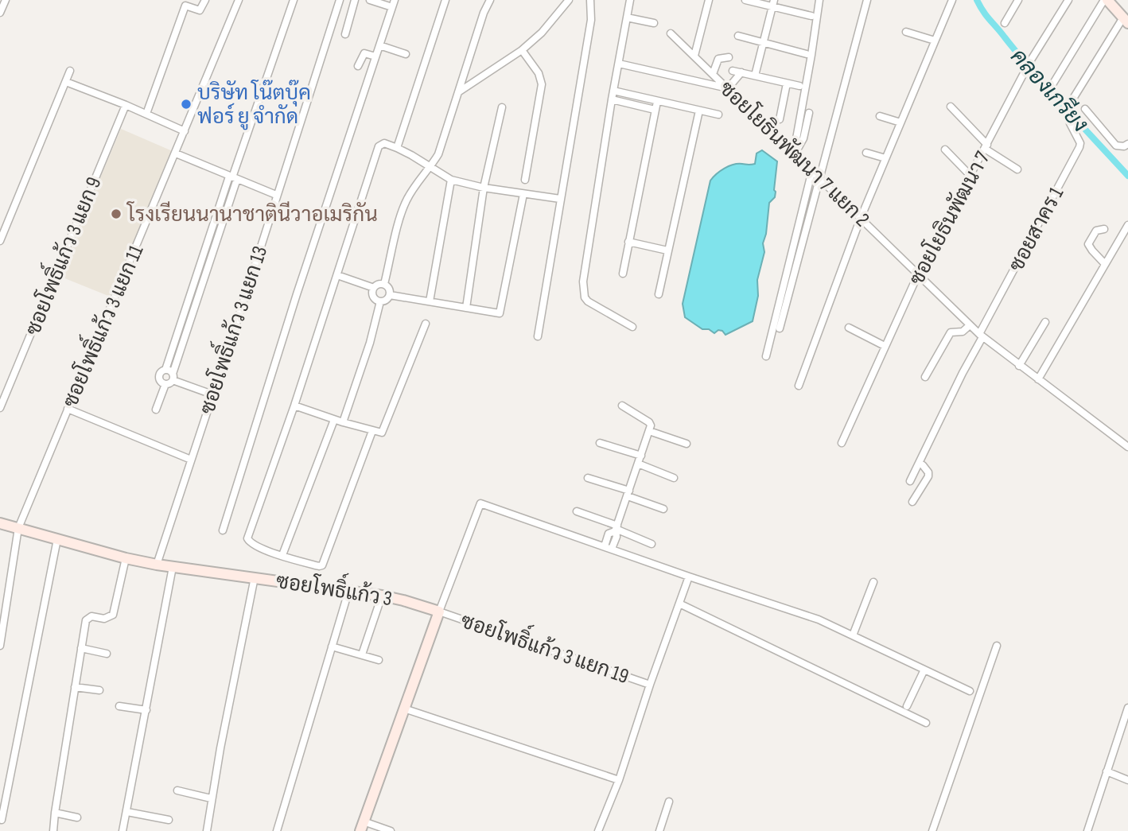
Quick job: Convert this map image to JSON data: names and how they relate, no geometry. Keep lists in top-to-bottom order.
{
  "streets": {
    "street": [
      "ซอยโยธินพัฒนา 7 แยก 2",
      "ซอยโยธินพัฒนา 7",
      "ซอยสาคร 1",
      "ซอยโพธิ์แก้ว 3 แยก 9",
      "ซอยโพธิ์แก้ว 3 แยก 11",
      "ซอยโพธิ์แก้ว 3 แยก 13",
      "ซอยโพธิ์แก้ว 3",
      "ซอยโพธิ์แก้ว 3 แยก 19"
    ]
  },
  "crossings": [
    ["ซอยโยธินพัฒนา 7 แยก 2", "ซอยโยธินพัฒนา 7"],
    ["ซอยโยธินพัฒนา 7 แยก 2", "ซอยสาคร 1"],
    ["ซอยโพธิ์แก้ว 3 แยก 11", "ซอยโพธิ์แก้ว 3"],
    ["ซอยโพธิ์แก้ว 3 แยก 13", "ซอยโพธิ์แก้ว 3"],
    ["ซอยโพธิ์แก้ว 3", "ซอยโพธิ์แก้ว 3 แยก 19"]
  ],
  "water": ["คลองเกรียง"],
  "places": ["บริษัท โน๊ตบุ๊ค ฟอร์ ยู จำกัด", "โรงเรียนนานาชาตินีวาอเมริกัน"]
}
